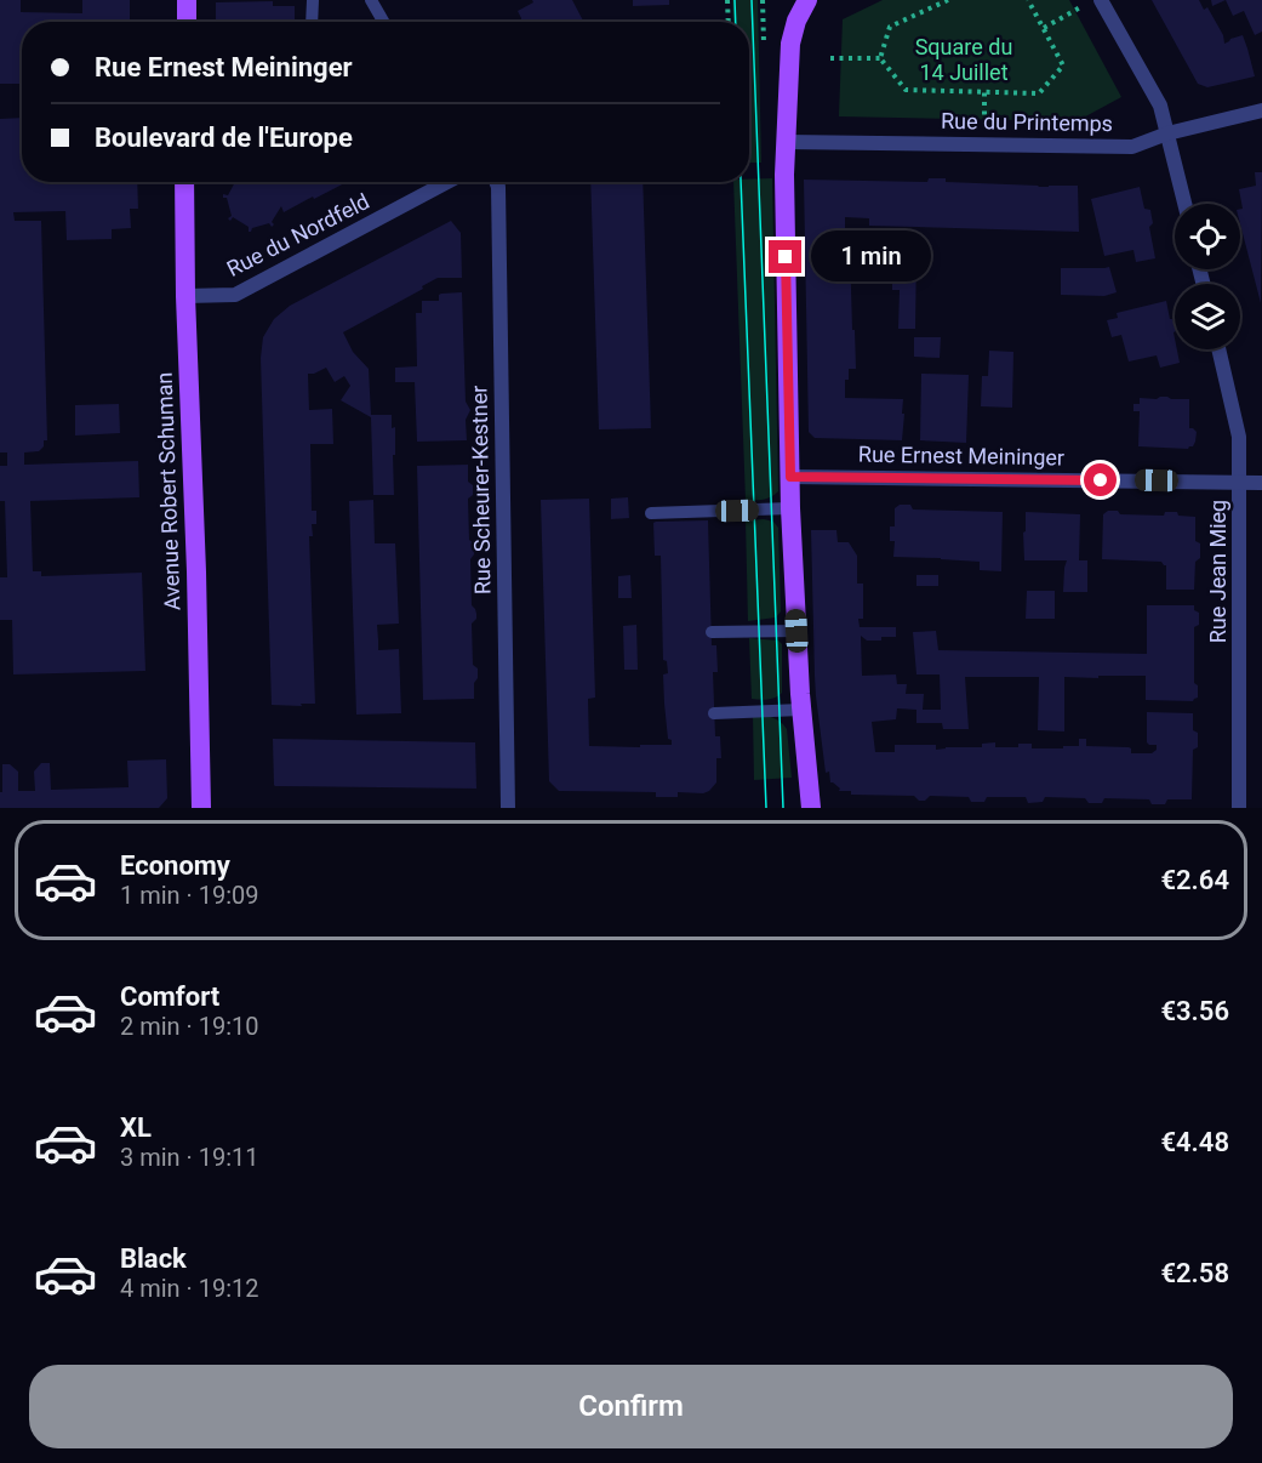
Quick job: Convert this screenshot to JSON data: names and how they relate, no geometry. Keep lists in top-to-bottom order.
{
  "streets": {
    "main road": ["Avenue Robert Schuman"],
    "street": [
      "Rue du Printemps",
      "Rue du Nordfeld",
      "Rue Ernest Meininger",
      "Rue Scheurer-Kestner",
      "Rue Jean Mieg"
    ]
  },
  "crossings": [
    ["Rue du Nordfeld", "Avenue Robert Schuman"],
    ["Rue Ernest Meininger", "Rue Jean Mieg"]
  ],
  "parks": ["Square du 14 Juillet"],
  "page": {
    "banner": ["Rue Ernest Meininger", "Boulevard de l'Europe"],
    "bubble": "1 min",
    "list": [
      {
        "name": "Economy",
        "note": "1 min · 19:09",
        "value": "€2.64"
      },
      {
        "name": "Comfort",
        "note": "2 min · 19:10",
        "value": "€3.56"
      },
      {
        "name": "XL",
        "note": "3 min · 19:11",
        "value": "€4.48"
      },
      {
        "name": "Black",
        "note": "4 min · 19:12",
        "value": "€2.58"
      }
    ],
    "buttons": "Confirm"
  }
}
